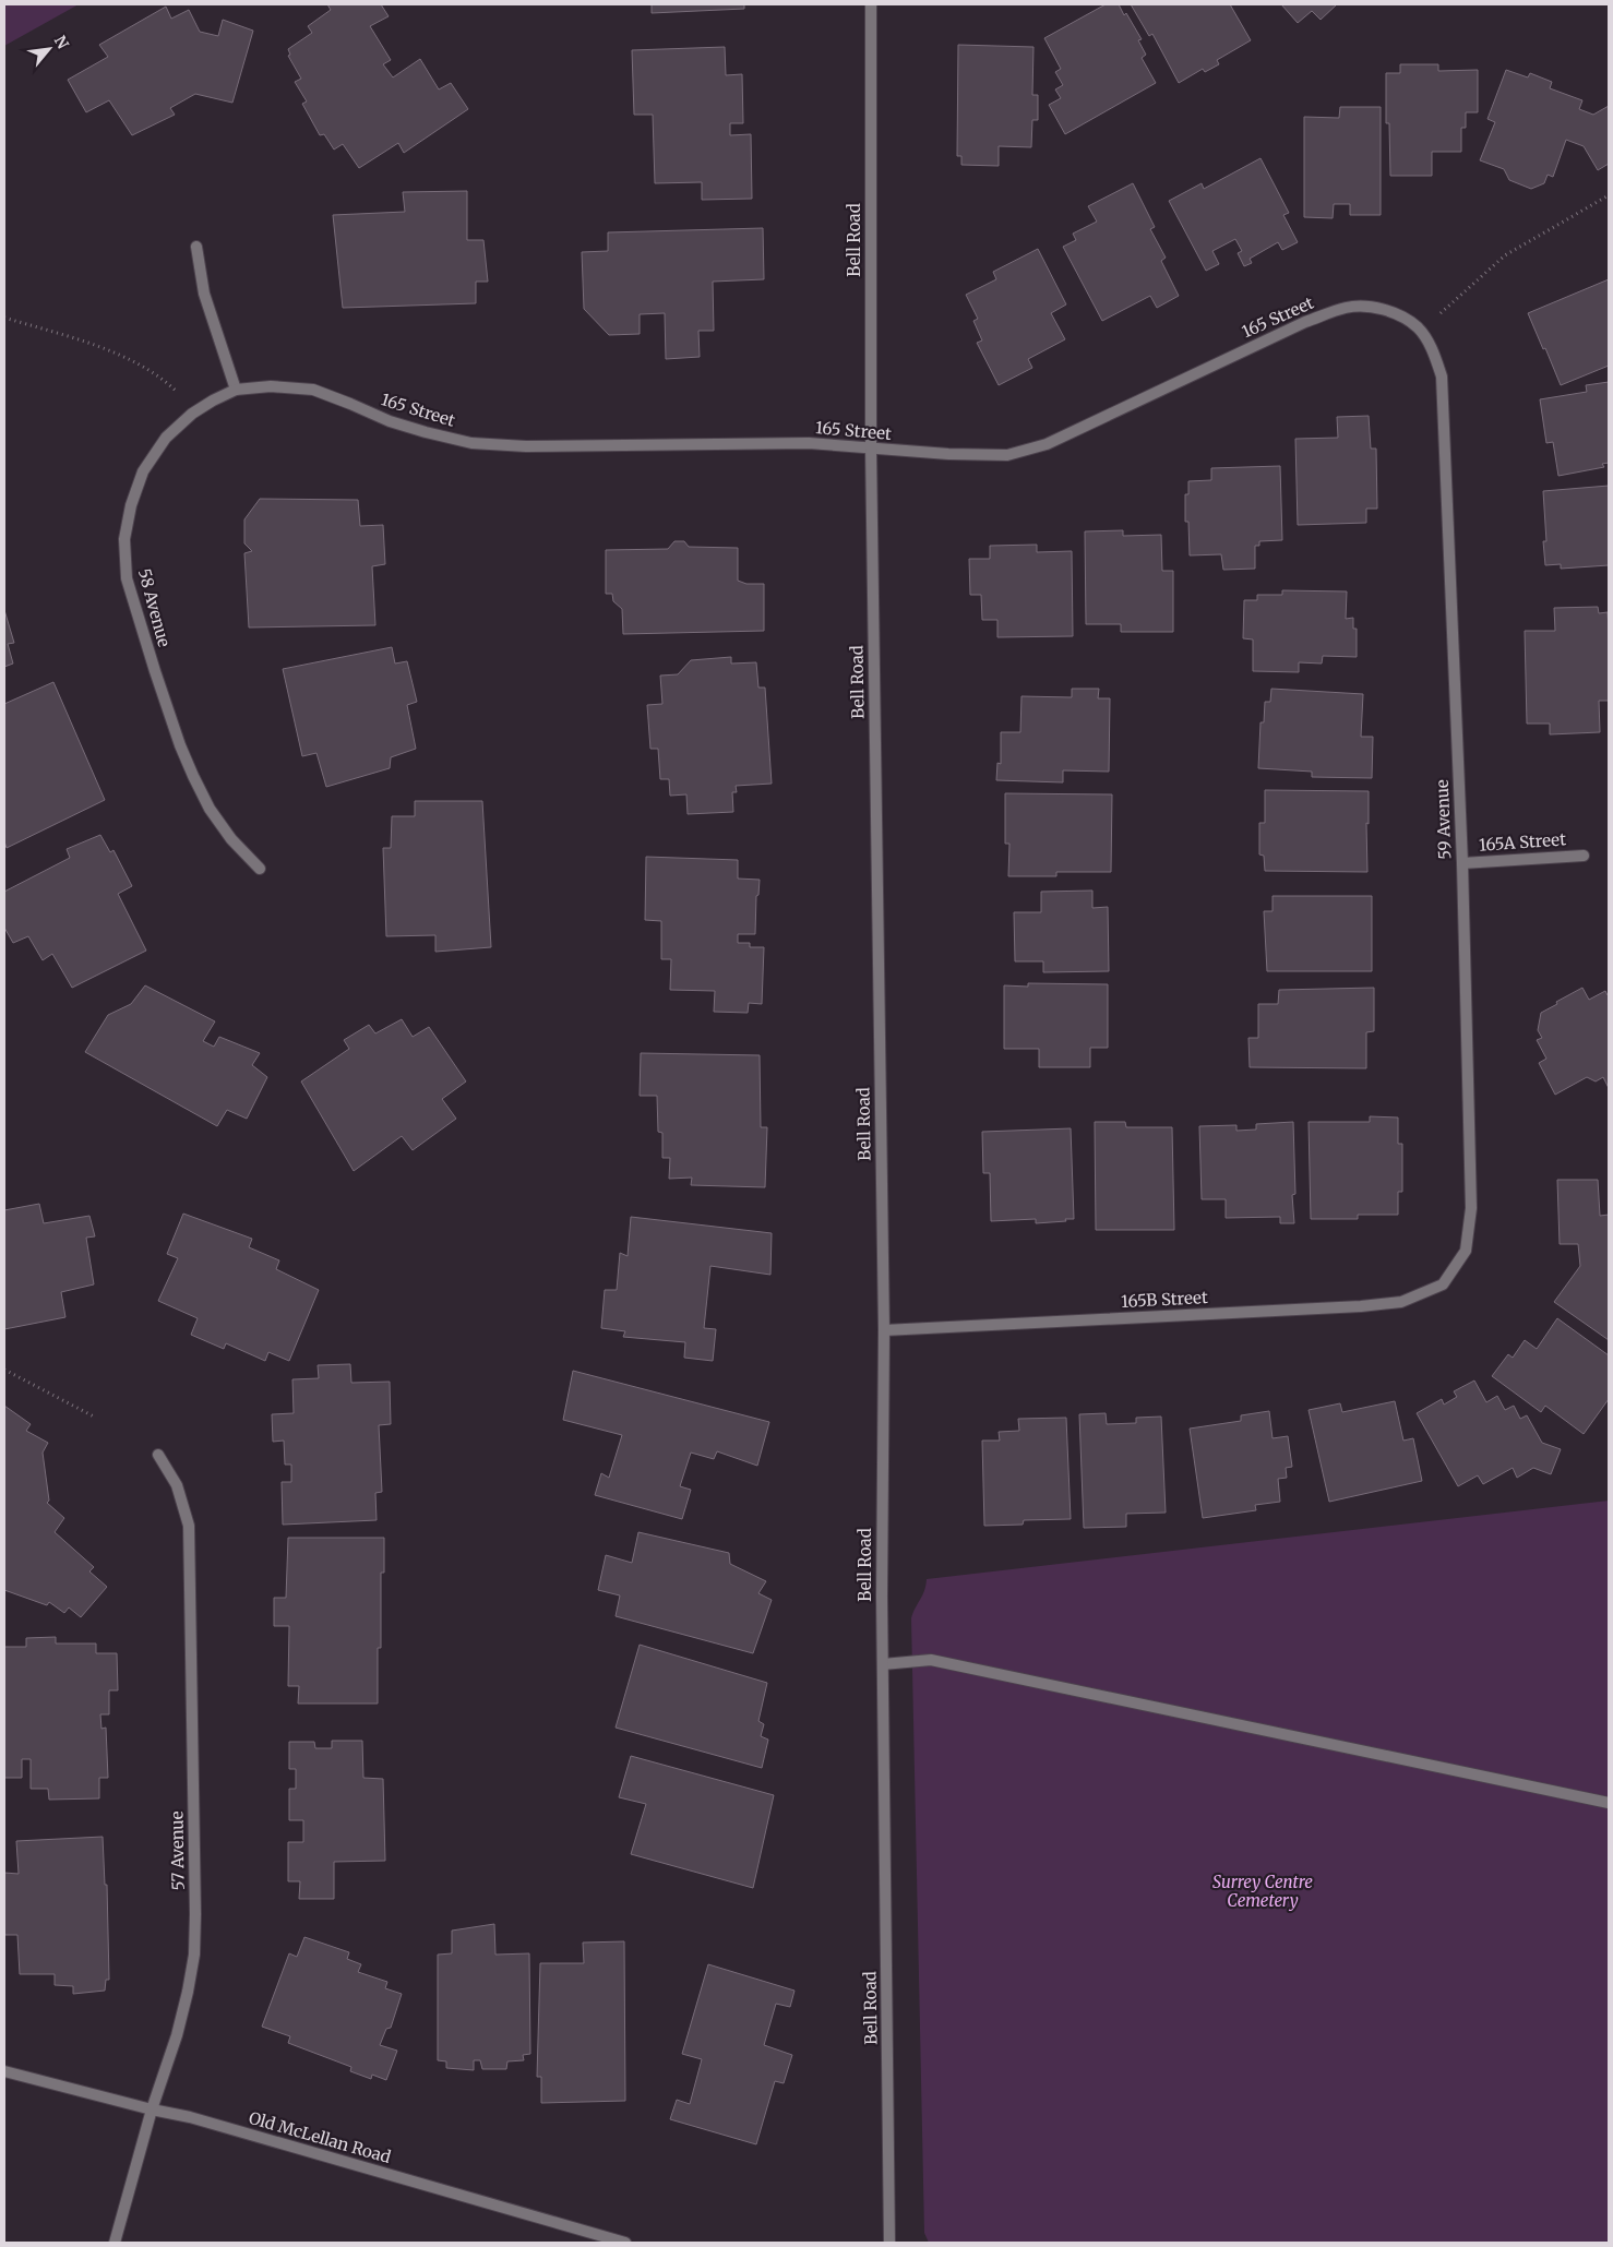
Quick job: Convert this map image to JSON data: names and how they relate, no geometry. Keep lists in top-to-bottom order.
{
  "streets": {
    "street": [
      "Bell Road",
      "165 Street",
      "58 Avenue",
      "59 Avenue",
      "165A Street",
      "165B Street",
      "57 Avenue",
      "Old McLellan Road"
    ]
  },
  "crossings": [
    ["Bell Road", "165 Street"],
    ["Bell Road", "165B Street"],
    ["165 Street", "58 Avenue"],
    ["165 Street", "59 Avenue"],
    ["59 Avenue", "165A Street"],
    ["59 Avenue", "165B Street"],
    ["57 Avenue", "Old McLellan Road"]
  ],
  "parks": ["Surrey Centre Cemetery"],
  "north": "top right"
}
